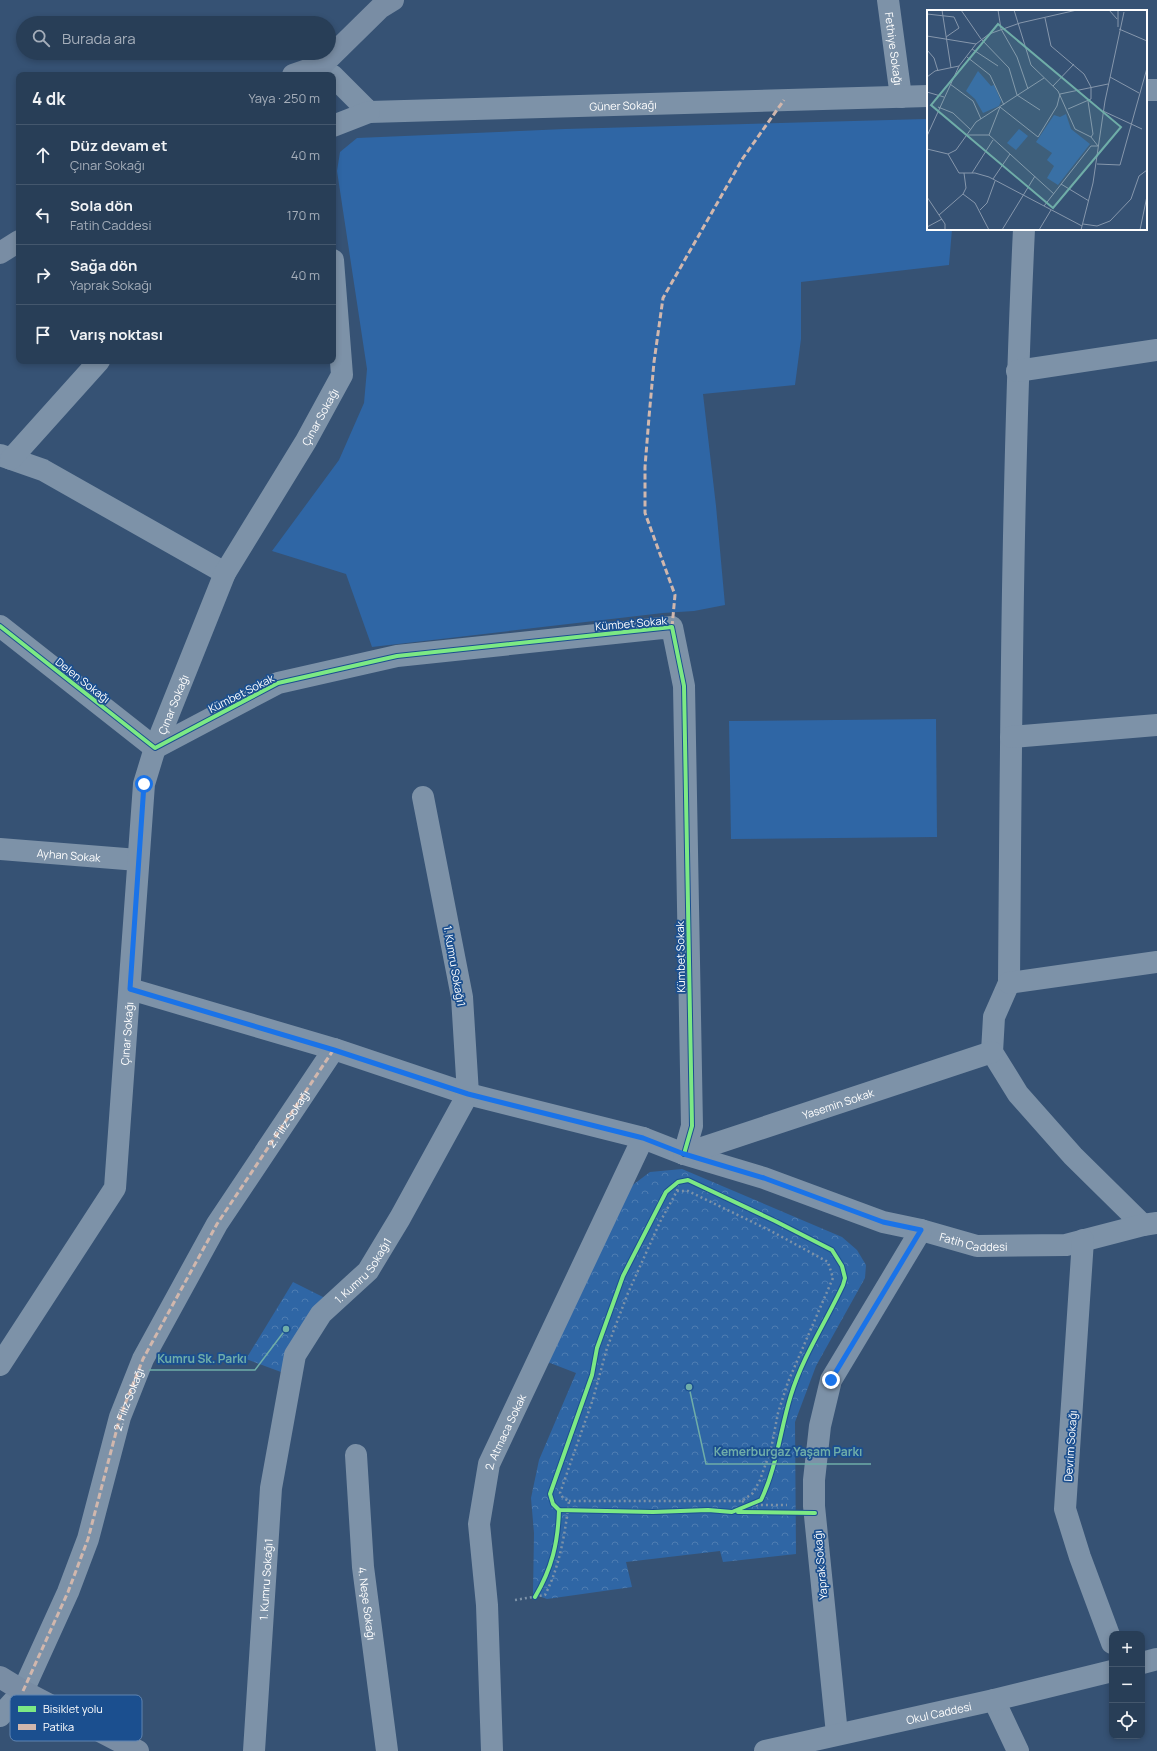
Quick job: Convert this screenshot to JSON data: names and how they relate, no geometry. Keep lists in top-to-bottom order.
{
  "streets": {
    "street": [
      "Fethiye Sokağı",
      "Güner Sokağı",
      "Çınar Sokağı",
      "Kümbet Sokak",
      "Delen Sokağı",
      "Ayhan Sokak",
      "1. Kumru Sokağı1",
      "Yasemin Sokak",
      "2. Filiz Sokağı",
      "Fatih Caddesi",
      "2. Atmaca Sokak",
      "Devrim Sokağı",
      "Yaprak Sokağı",
      "4. Neşe Sokağı",
      "Okul Caddesi"
    ]
  },
  "crossings": [
    ["Fethiye Sokağı", "Güner Sokağı"],
    ["Çınar Sokağı", "Kümbet Sokak"],
    ["Çınar Sokağı", "Delen Sokağı"],
    ["Çınar Sokağı", "Ayhan Sokak"],
    ["Çınar Sokağı", "Fatih Caddesi"],
    ["Kümbet Sokak", "Delen Sokağı"],
    ["Kümbet Sokak", "Yasemin Sokak"],
    ["Kümbet Sokak", "Fatih Caddesi"],
    ["1. Kumru Sokağı1", "Fatih Caddesi"],
    ["Yasemin Sokak", "Fatih Caddesi"],
    ["2. Filiz Sokağı", "Fatih Caddesi"],
    ["Fatih Caddesi", "2. Atmaca Sokak"],
    ["Fatih Caddesi", "Devrim Sokağı"],
    ["Fatih Caddesi", "Yaprak Sokağı"],
    ["Yaprak Sokağı", "Okul Caddesi"]
  ],
  "places": ["Kumru Sk. Parkı", "Kemerburgaz Yaşam Parkı"],
  "legend": ["Bisiklet yolu", "Patika"],
  "page": {
    "search": "Burada ara",
    "heading": ["4 dk", "Yaya · 250 m"],
    "list": [
      ["Düz devam et", "Çınar Sokağı", "40 m"],
      ["Sola dön", "Fatih Caddesi", "170 m"],
      ["Sağa dön", "Yaprak Sokağı", "40 m"],
      "Varış noktası"
    ],
    "map_buttons": ["+", "−"]
  }
}
